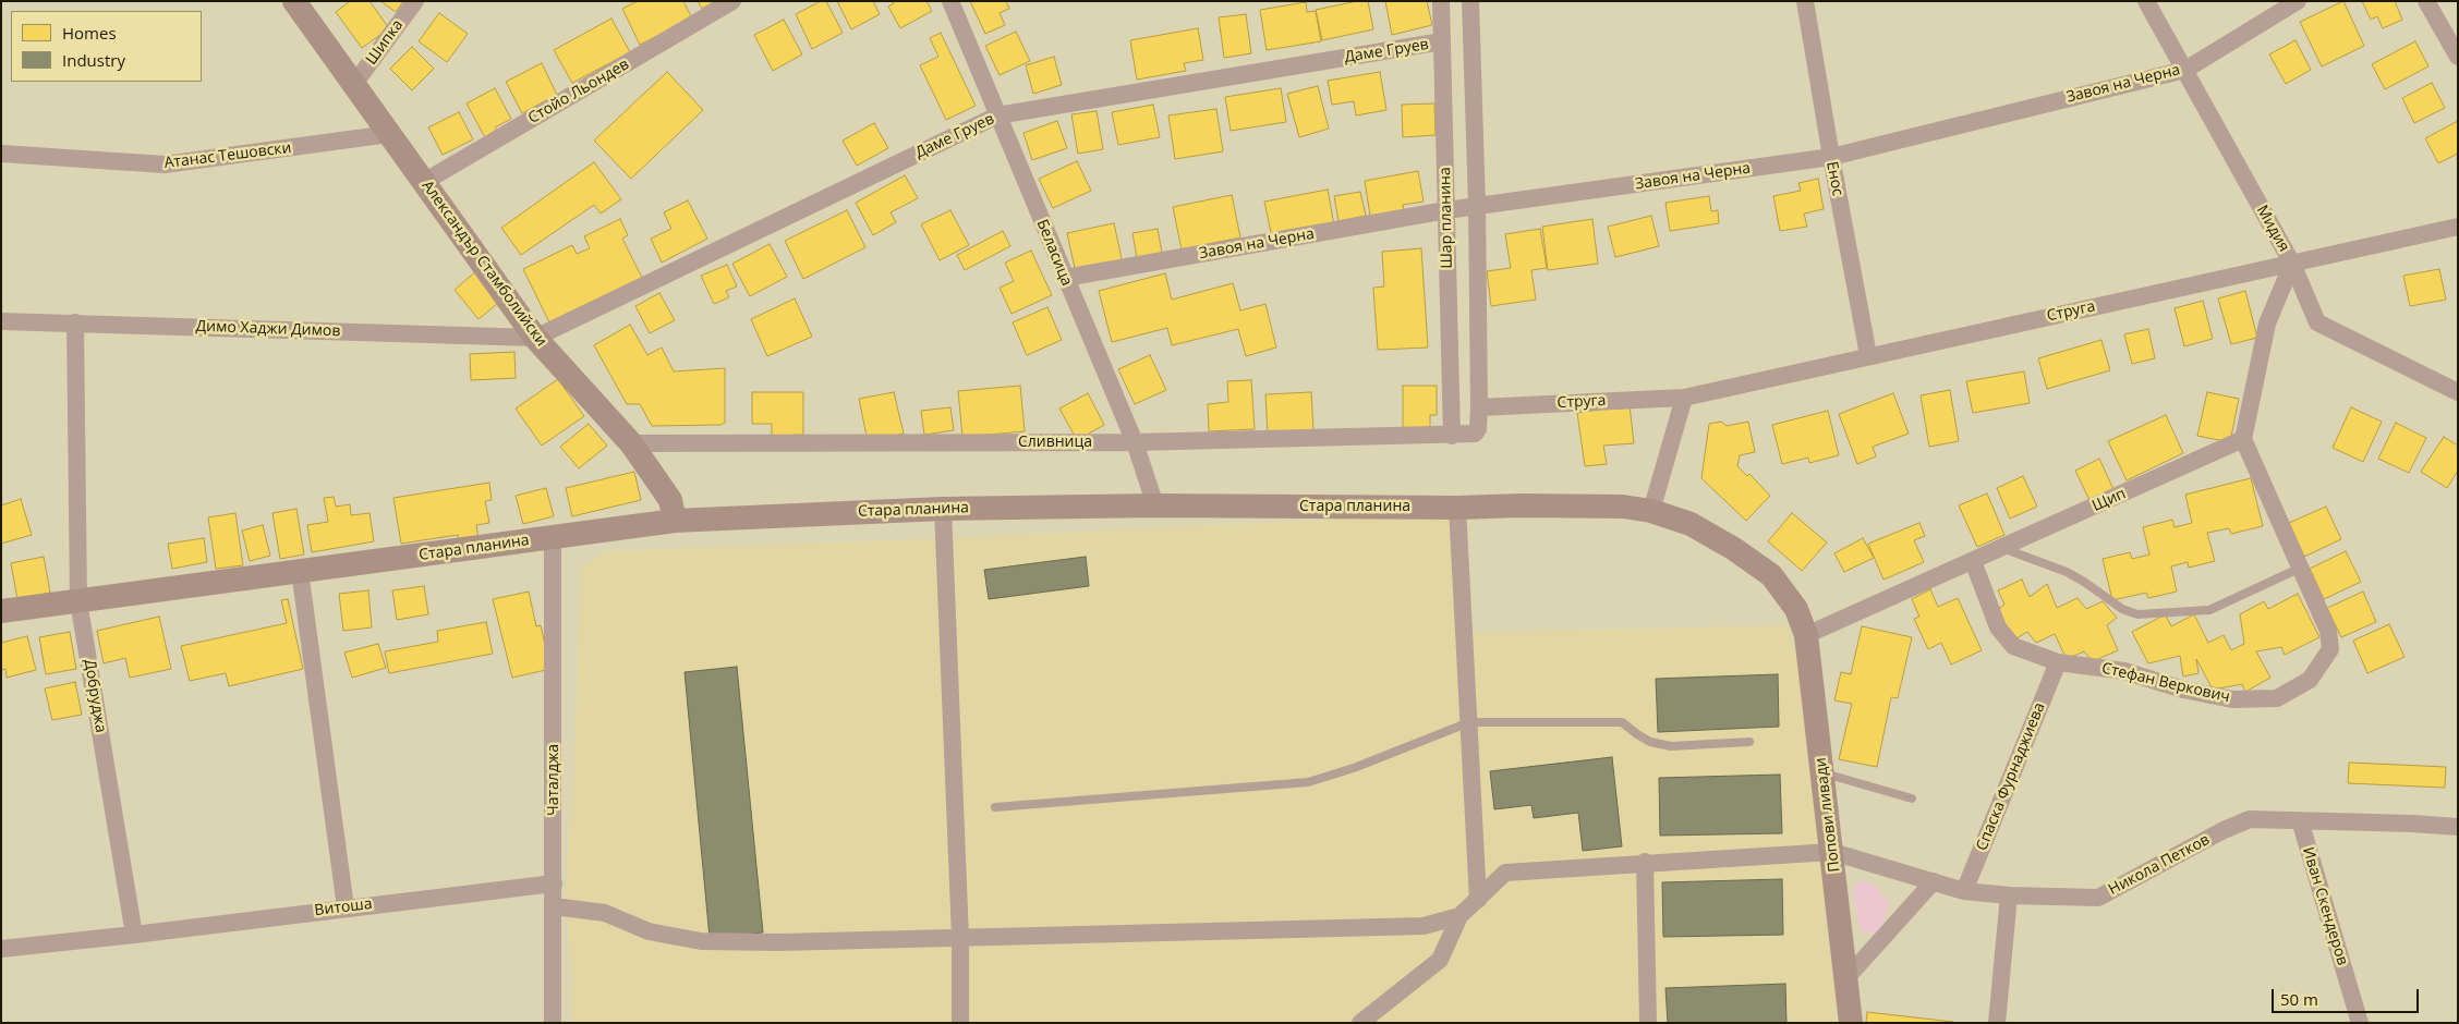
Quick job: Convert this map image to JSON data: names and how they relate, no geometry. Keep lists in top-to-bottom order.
{
  "streets": {
    "street": [
      "Шипка",
      "Даме Груев",
      "Завоя на Черна",
      "Стойо Льондев",
      "Атанас Тешовски",
      "Енос",
      "Шар планина",
      "Мидия",
      "Беласица",
      "Александър Стамболийски",
      "Струга",
      "Димо Хаджи Димов",
      "Сливница",
      "Щип",
      "Стара планина",
      "Стефан Веркович",
      "Добруджа",
      "Спаска Фурнаджиева",
      "Чаталджа",
      "Попови ливади",
      "Никола Петков",
      "Иван Скендеров",
      "Витоша"
    ]
  },
  "crossings": [
    ["Шипка", "Александър Стамболийски"],
    ["Даме Груев", "Шар планина"],
    ["Даме Груев", "Беласица"],
    ["Даме Груев", "Александър Стамболийски"],
    ["Даме Груев", "Димо Хаджи Димов"],
    ["Завоя на Черна", "Енос"],
    ["Завоя на Черна", "Шар планина"],
    ["Завоя на Черна", "Мидия"],
    ["Завоя на Черна", "Беласица"],
    ["Стойо Льондев", "Александър Стамболийски"],
    ["Атанас Тешовски", "Александър Стамболийски"],
    ["Енос", "Струга"],
    ["Шар планина", "Струга"],
    ["Шар планина", "Сливница"],
    ["Мидия", "Струга"],
    ["Беласица", "Сливница"],
    ["Беласица", "Стара планина"],
    ["Александър Стамболийски", "Димо Хаджи Димов"],
    ["Александър Стамболийски", "Сливница"],
    ["Александър Стамболийски", "Стара планина"],
    ["Димо Хаджи Димов", "Добруджа"],
    ["Щип", "Стефан Веркович"],
    ["Щип", "Попови ливади"],
    ["Стара планина", "Добруджа"],
    ["Стара планина", "Чаталджа"],
    ["Стара планина", "Попови ливади"],
    ["Стефан Веркович", "Спаска Фурнаджиева"],
    ["Добруджа", "Витоша"],
    ["Спаска Фурнаджиева", "Никола Петков"],
    ["Чаталджа", "Витоша"],
    ["Попови ливади", "Никола Петков"],
    ["Никола Петков", "Иван Скендеров"]
  ],
  "legend": ["Homes", "Industry"],
  "scale_bar": "50 m"
}
